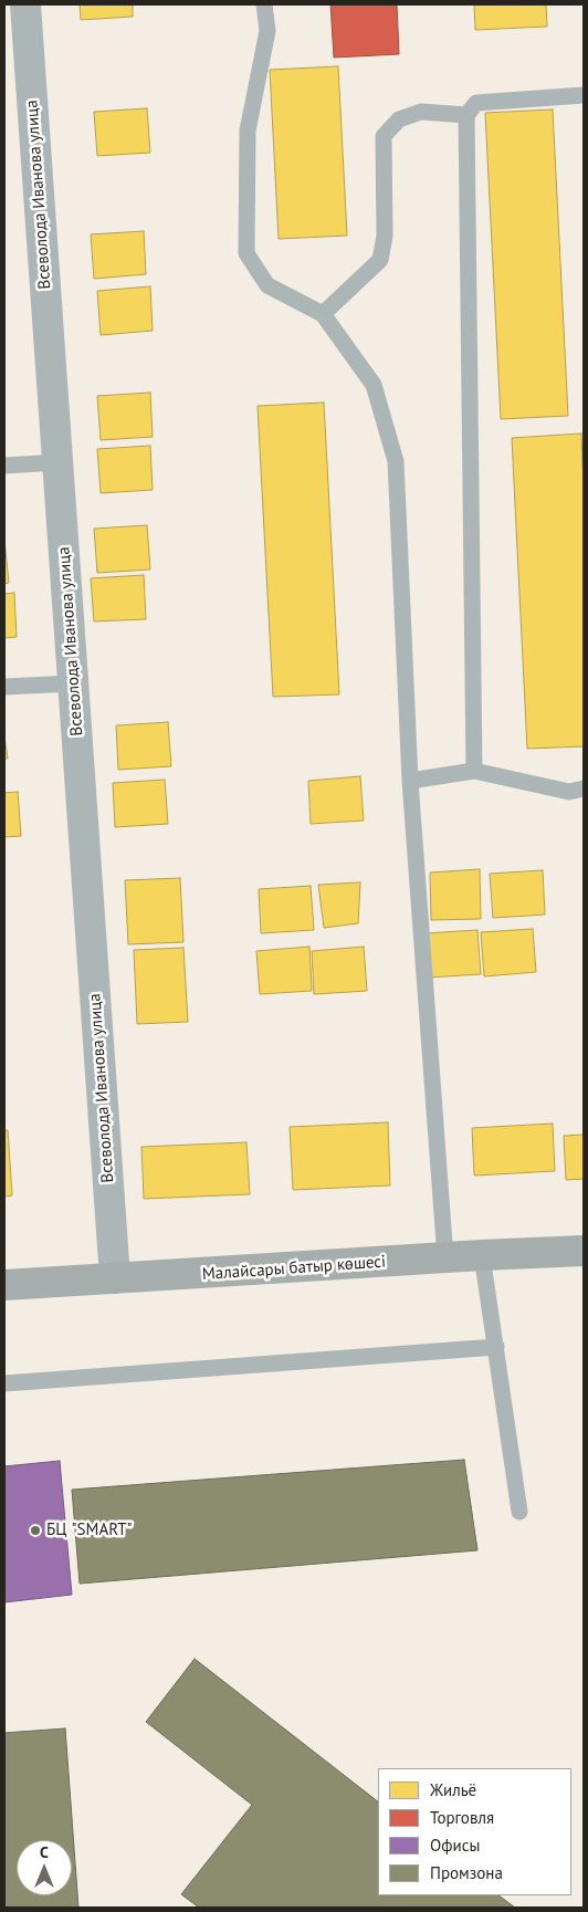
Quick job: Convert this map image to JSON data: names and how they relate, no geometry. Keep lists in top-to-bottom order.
{
  "streets": {
    "main road": ["Малайсары батыр көшесі"],
    "street": ["Всеволода Иванова улица"]
  },
  "crossings": [
    ["Всеволода Иванова улица", "Малайсары батыр көшесі"]
  ],
  "places": ["БЦ \"SMART\""],
  "legend": [
    "Жильё",
    "Торговля",
    "Офисы",
    "Промзона"
  ],
  "north": "top"
}
